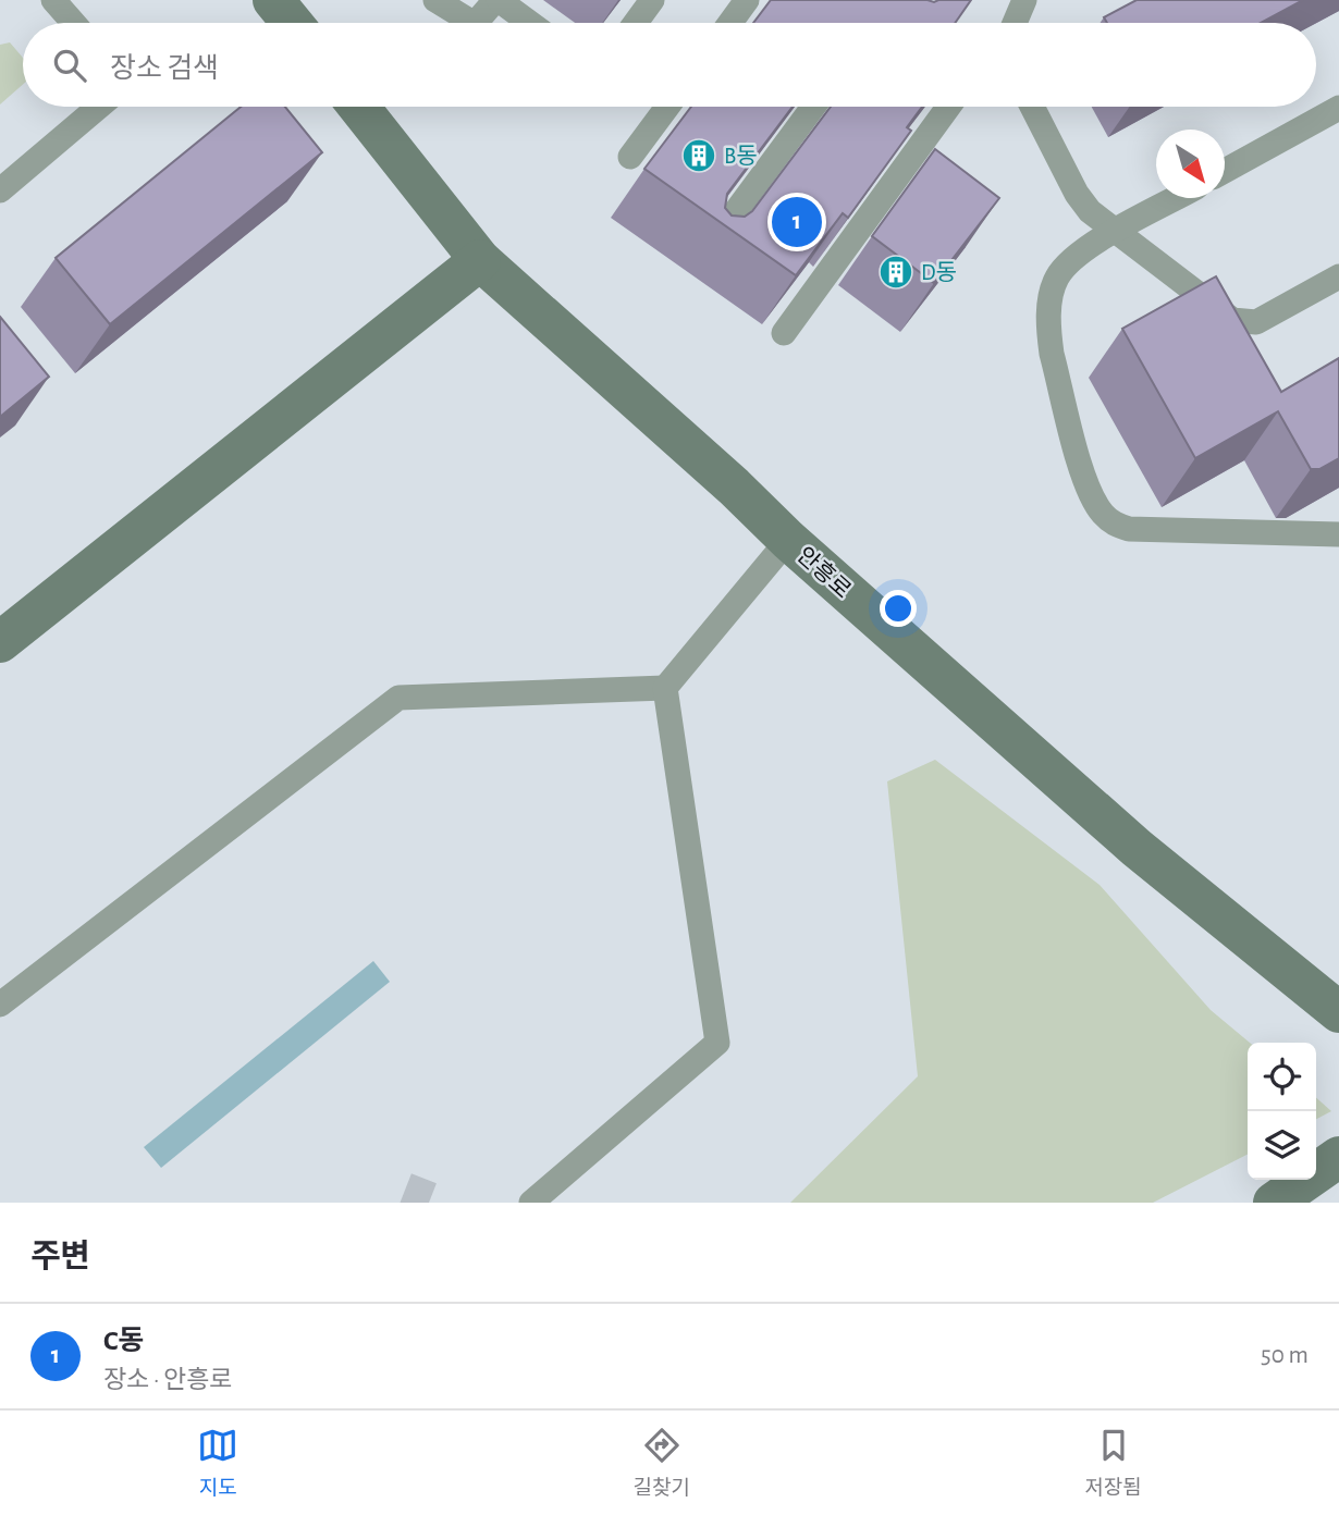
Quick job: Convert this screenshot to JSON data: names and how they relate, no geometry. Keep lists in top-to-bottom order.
{
  "streets": {
    "street": ["안흥로"]
  },
  "places": {
    "building": ["B동", "D동"]
  },
  "north": "bottom right",
  "page": {
    "search": "장소 검색",
    "pins": "1",
    "heading": "주변",
    "list": [
      {
        "mark": "1",
        "name": "C동",
        "note": "장소 · 안흥로",
        "value": "50 m"
      }
    ],
    "nav": ["지도", "길찾기", "저장됨"]
  }
}
